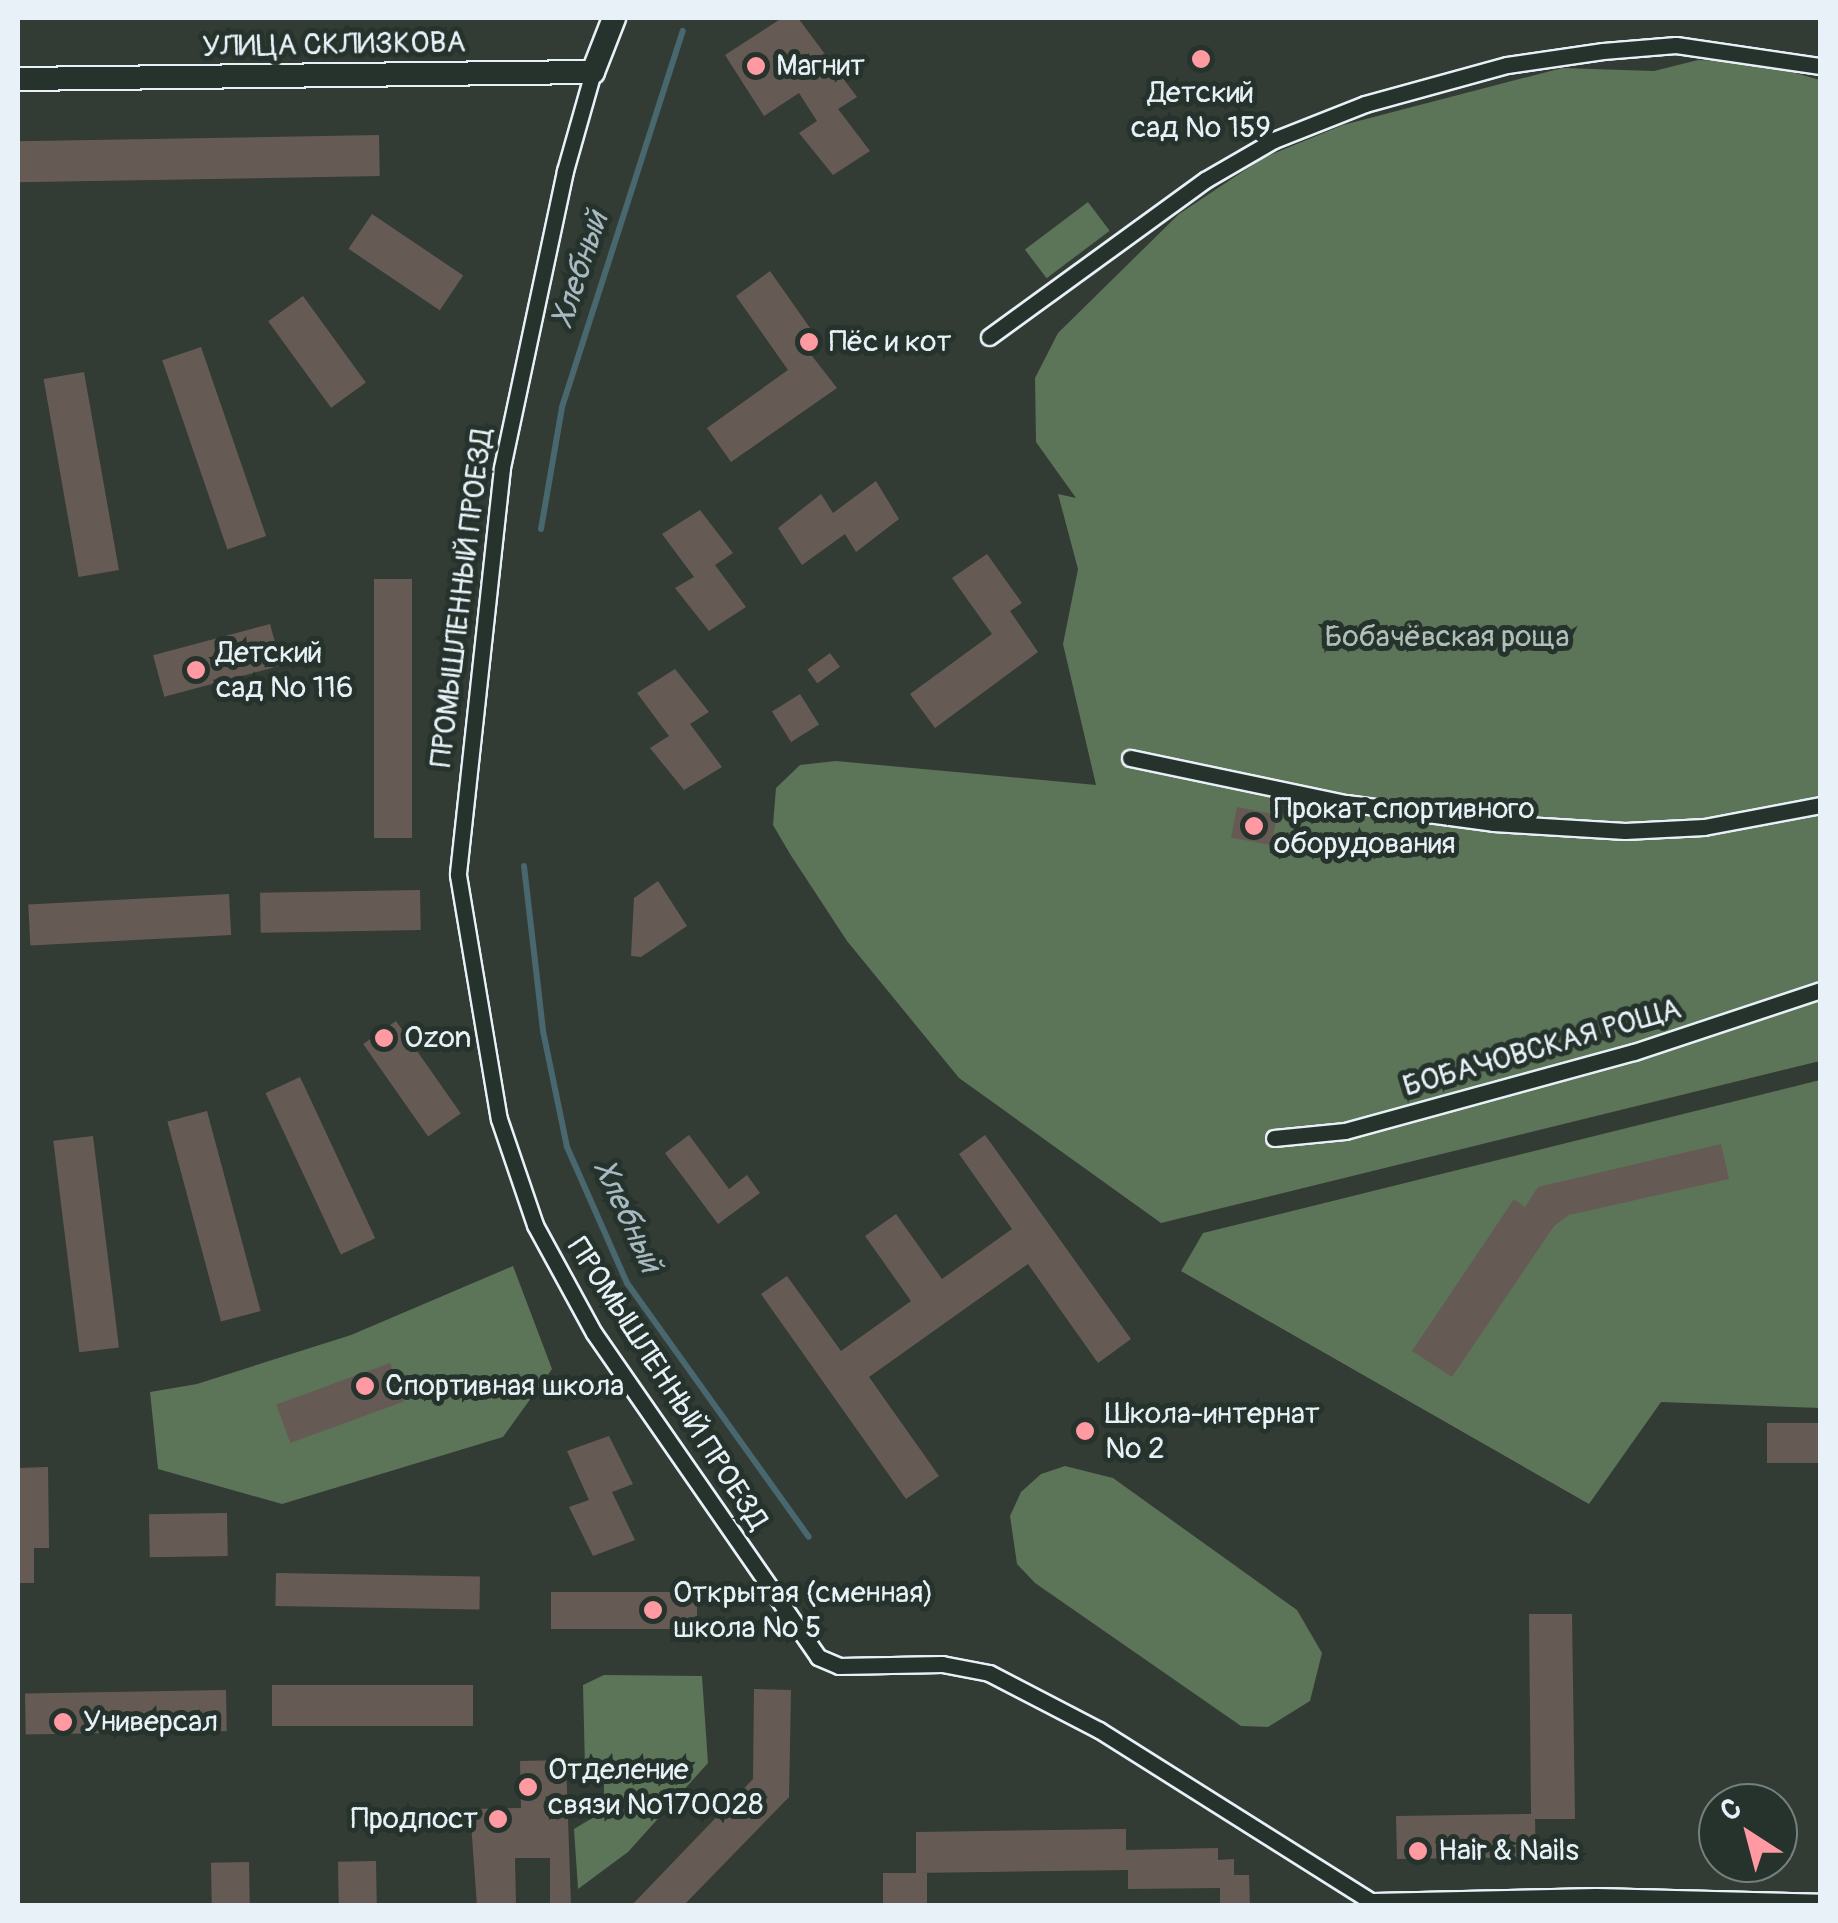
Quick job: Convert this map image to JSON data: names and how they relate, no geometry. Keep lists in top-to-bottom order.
{
  "streets": {
    "street": ["УЛИЦА СКЛИЗКОВА", "ПРОМЫШЛЕННЫЙ ПРОЕЗД", "БОБАЧОВСКАЯ РОЩА"]
  },
  "crossings": [
    ["УЛИЦА СКЛИЗКОВА", "ПРОМЫШЛЕННЫЙ ПРОЕЗД"]
  ],
  "water": ["Хлебный"],
  "parks": ["Бобачёвская роща"],
  "places": [
    "Детский сад № 159",
    "Магнит",
    "Пёс и кот",
    "Детский сад № 116",
    "Прокат спортивного оборудования",
    "Ozon",
    "Спортивная школа",
    "Школа-интернат № 2",
    "Открытая (сменная) школа № 5",
    "Универсал",
    "Отделение связи №170028",
    "Продпост",
    "Hair & Nails"
  ],
  "north": "top left"
}
